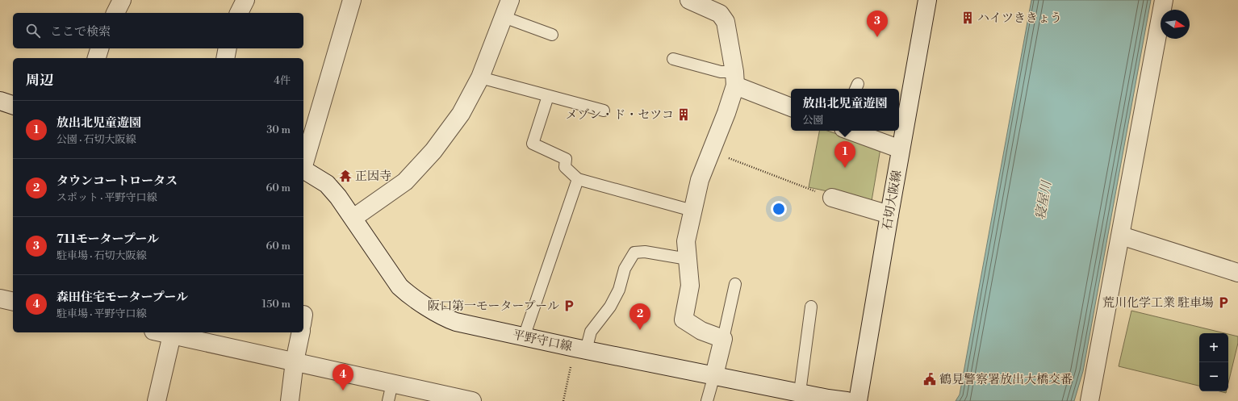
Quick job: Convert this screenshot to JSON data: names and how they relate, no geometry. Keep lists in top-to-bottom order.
{
  "streets": {
    "street": ["石切大阪線", "平野守口線"]
  },
  "water": ["寝屋川"],
  "places": {
    "building": ["ハイツききょう", "メゾン・ド・セツコ"],
    "temple": ["正因寺"],
    "parking": ["荒川化学工業 駐車場", "阪口第一モータープール"],
    "public building": ["鶴見警察署放出大橋交番"]
  },
  "north": "right",
  "page": {
    "pins": [
      "3",
      "1",
      "2",
      "4"
    ],
    "search": "ここで検索",
    "heading": ["周辺", "4件"],
    "popup": ["放出北児童遊園", "公園"],
    "list": [
      {
        "mark": "1",
        "name": "放出北児童遊園",
        "note": "公園 · 石切大阪線",
        "value": "30 m"
      },
      {
        "mark": "2",
        "name": "タウンコートロータス",
        "note": "スポット · 平野守口線",
        "value": "60 m"
      },
      {
        "mark": "3",
        "name": "711モータープール",
        "note": "駐車場 · 石切大阪線",
        "value": "60 m"
      },
      {
        "mark": "4",
        "name": "森田住宅モータープール",
        "note": "駐車場 · 平野守口線",
        "value": "150 m"
      }
    ],
    "map_buttons": ["+", "−"]
  }
}
